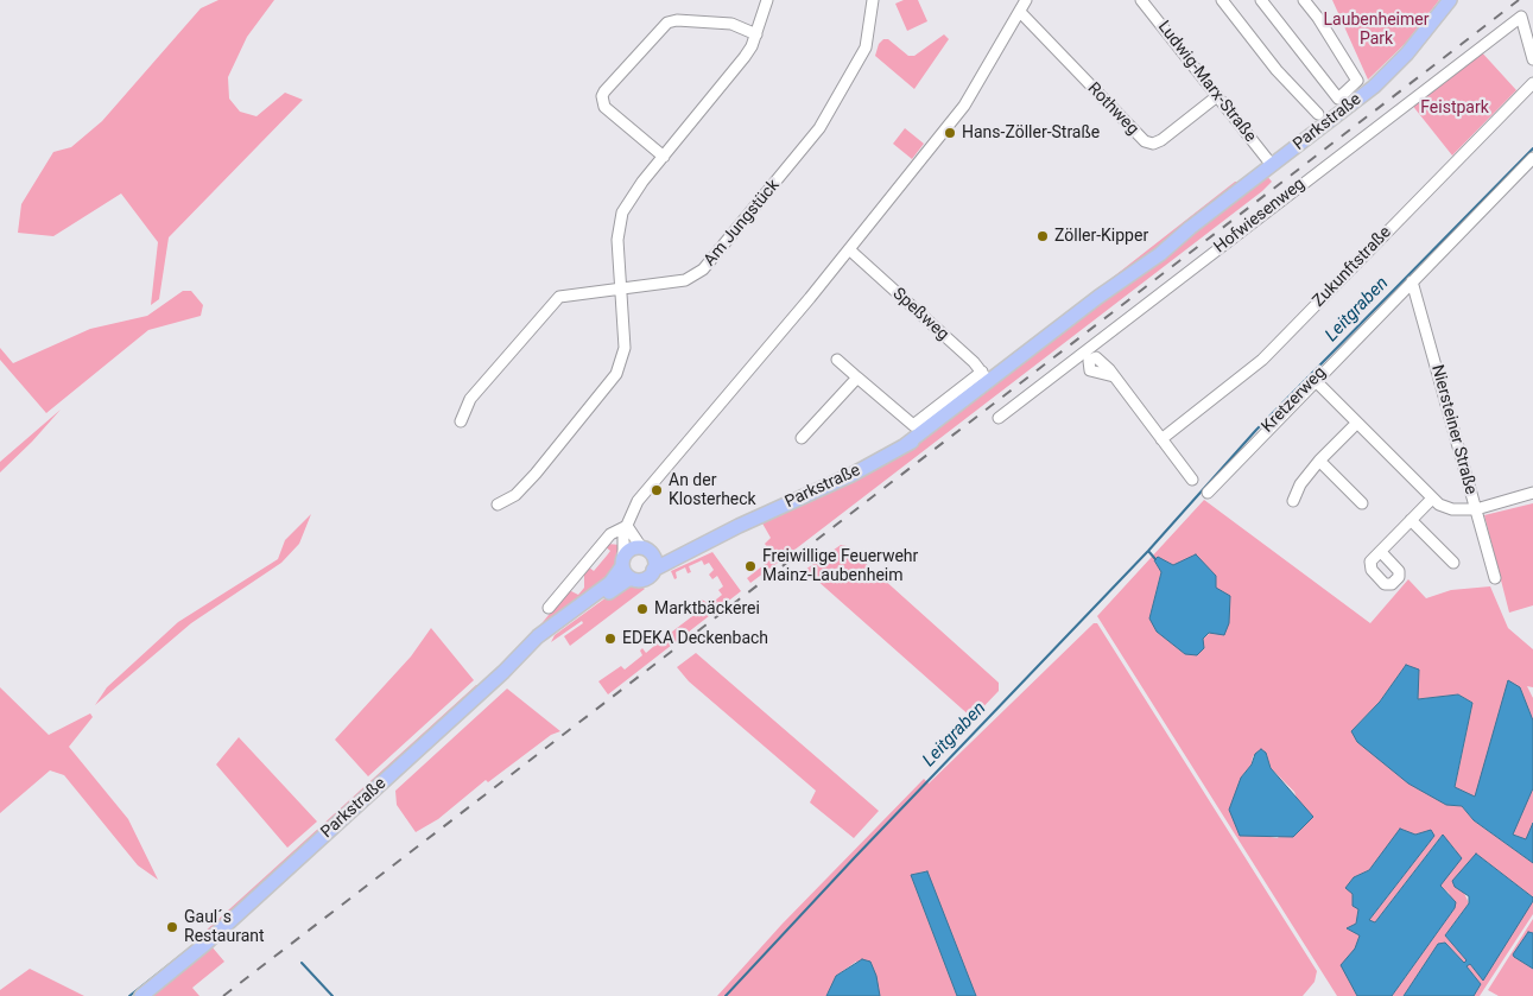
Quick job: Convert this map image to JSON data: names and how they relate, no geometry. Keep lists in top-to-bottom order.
{
  "streets": {
    "main road": ["Parkstraße"],
    "street": [
      "Ludwig-Marx-Straße",
      "Rothweg",
      "Hofwiesenweg",
      "Am Jungstück",
      "Zukunftstraße",
      "Speßweg",
      "Kretzerweg",
      "Niersteiner Straße"
    ]
  },
  "crossings": [
    ["Ludwig-Marx-Straße", "Rothweg"],
    ["Ludwig-Marx-Straße", "Parkstraße"],
    ["Parkstraße", "Speßweg"],
    ["Kretzerweg", "Niersteiner Straße"]
  ],
  "water": ["Leitgraben"],
  "parks": ["Laubenheimer Park", "Feistpark"],
  "places": [
    "Hans-Zöller-Straße",
    "Zöller-Kipper",
    "An der Klosterheck",
    "Freiwillige Feuerwehr Mainz-Laubenheim",
    "Marktbäckerei",
    "EDEKA Deckenbach",
    "Gaul´s Restaurant"
  ]
}
